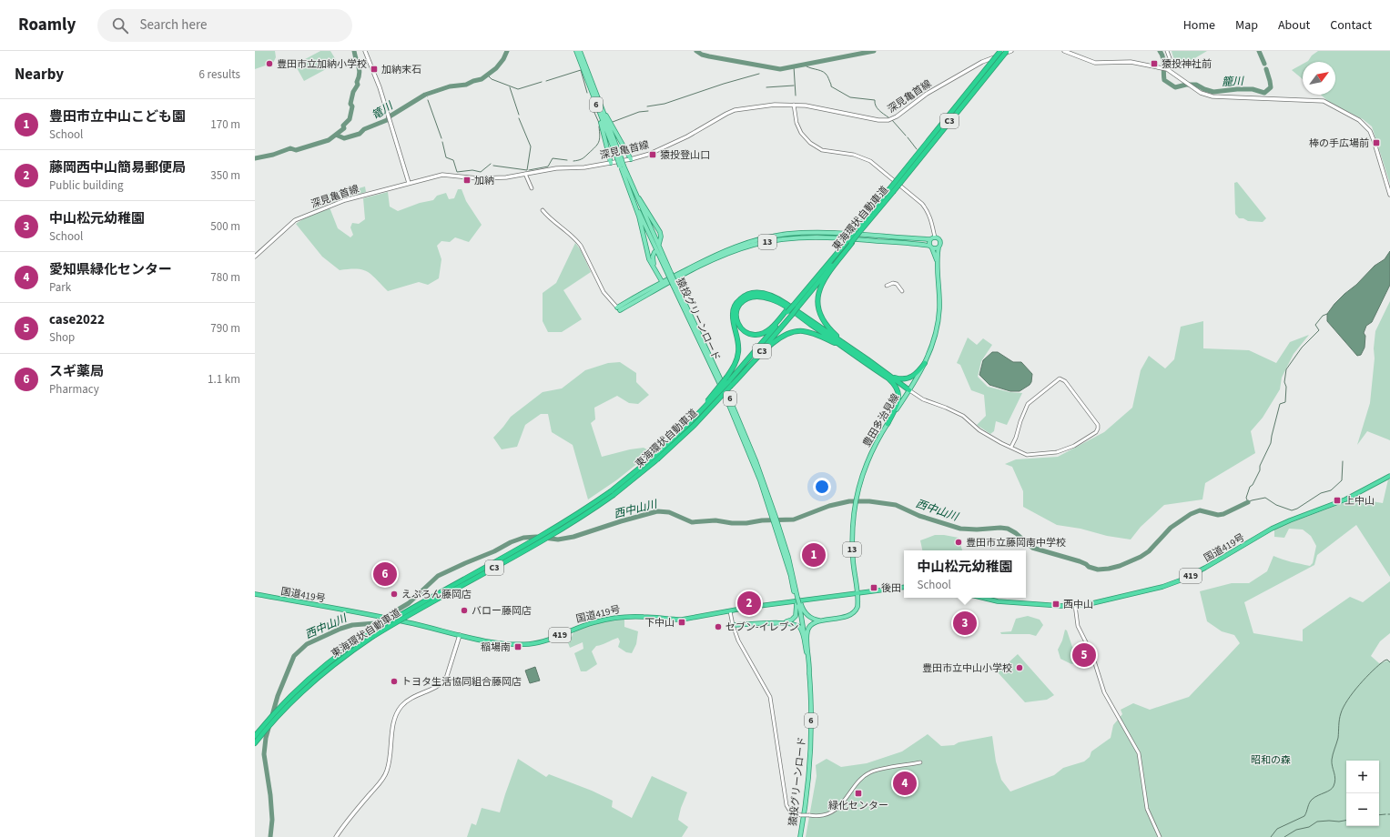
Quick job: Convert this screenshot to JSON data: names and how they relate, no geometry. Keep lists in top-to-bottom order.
{
  "streets": {
    "highway": [
      "C3",
      "東海環状自動車道",
      "国道419号",
      "419"
    ],
    "main road": [
      "深見亀首線",
      "6",
      "13",
      "猿投グリーンロード",
      "豊田多治見線"
    ]
  },
  "crossings": [
    ["13", "豊田多治見線"],
    ["豊田多治見線", "国道419号"]
  ],
  "water": ["籠川", "篭川", "西中山川"],
  "parks": ["昭和の森"],
  "places": {
    "other": [
      "豊田市立加納小学校",
      "豊田市立藤岡南中学校",
      "えぷろん藤岡店",
      "バロー藤岡店",
      "セブン-イレブン",
      "豊田市立中山小学校",
      "トヨタ生活協同組合藤岡店"
    ],
    "transit": [
      "猿投神社前",
      "加納末石",
      "棒の手広場前",
      "猿投登山口",
      "加納",
      "上中山",
      "後田",
      "西中山",
      "下中山",
      "稲場南",
      "緑化センター"
    ]
  },
  "north": "top right",
  "page": {
    "header": "Roamly",
    "search": "Search here",
    "nav": [
      "Home",
      "Map",
      "About",
      "Contact"
    ],
    "heading": ["Nearby", "6 results"],
    "list": [
      {
        "mark": "1",
        "name": "豊田市立中山こども園",
        "note": "School",
        "value": "170 m"
      },
      {
        "mark": "2",
        "name": "藤岡西中山簡易郵便局",
        "note": "Public building",
        "value": "350 m"
      },
      {
        "mark": "3",
        "name": "中山松元幼稚園",
        "note": "School",
        "value": "500 m"
      },
      {
        "mark": "4",
        "name": "愛知県緑化センター",
        "note": "Park",
        "value": "780 m"
      },
      {
        "mark": "5",
        "name": "case2022",
        "note": "Shop",
        "value": "790 m"
      },
      {
        "mark": "6",
        "name": "スギ薬局",
        "note": "Pharmacy",
        "value": "1.1 km"
      }
    ],
    "pins": [
      "1",
      "6",
      "2",
      "3",
      "5",
      "4"
    ],
    "popup": ["中山松元幼稚園", "School"],
    "map_buttons": ["+", "−"]
  }
}
